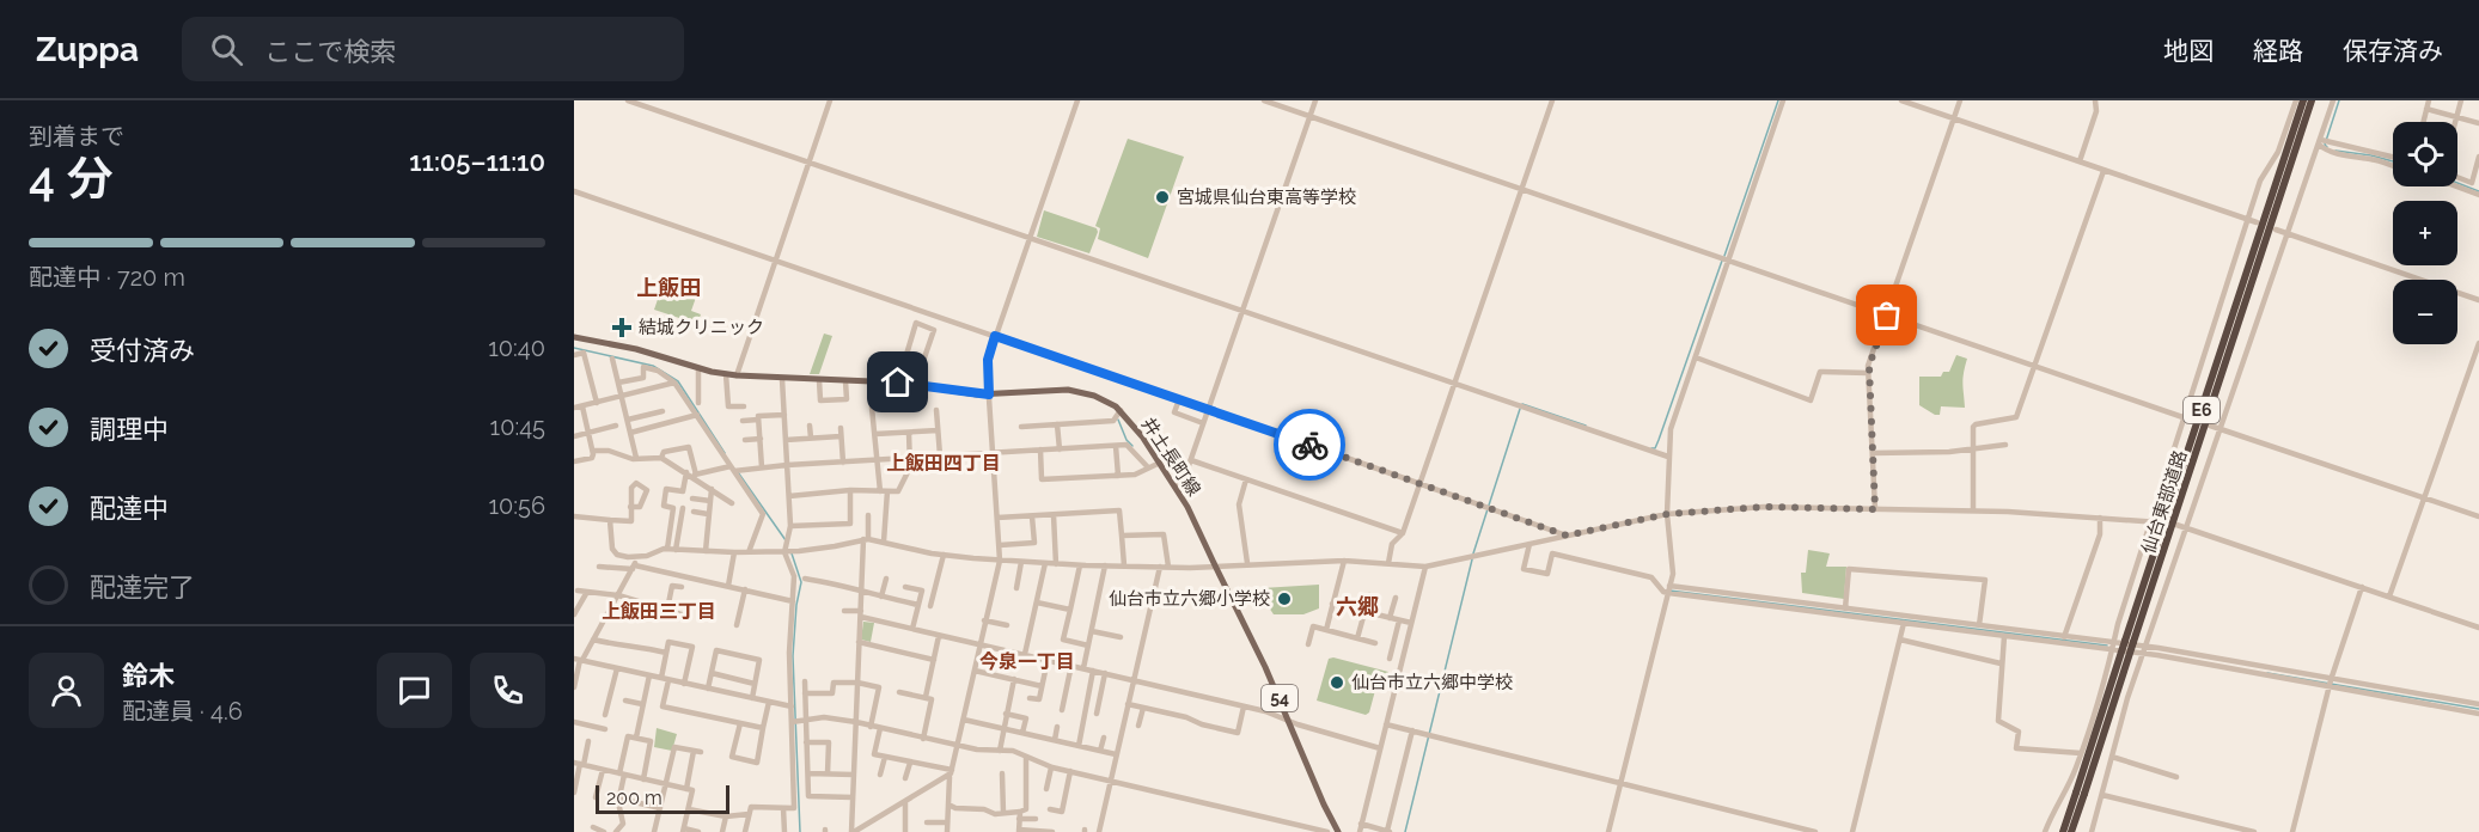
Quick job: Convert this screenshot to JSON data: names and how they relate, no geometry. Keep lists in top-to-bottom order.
{
  "streets": {
    "highway": ["E6", "仙台東部道路"],
    "main road": ["井土長町線", "54"]
  },
  "districts": [
    "上飯田",
    "上飯田四丁目",
    "六郷",
    "上飯田三丁目",
    "今泉一丁目"
  ],
  "places": {
    "other": ["宮城県仙台東高等学校", "仙台市立六郷小学校", "仙台市立六郷中学校"],
    "health": ["結城クリニック"]
  },
  "scale_bar": "200 m",
  "page": {
    "header": "Zuppa",
    "search": "ここで検索",
    "nav": ["地図", "経路", "保存済み"],
    "heading": ["4 分", "到着まで", "11:05–11:10"],
    "panel": ["鈴木", "配達員 · 4.6"],
    "map_buttons": ["+", "−"],
    "bar": "配達中 · 720 m",
    "list": [
      ["受付済み", "10:40"],
      ["調理中", "10:45"],
      ["配達中", "10:56"],
      "配達完了"
    ],
    "scale": "200 m"
  }
}
